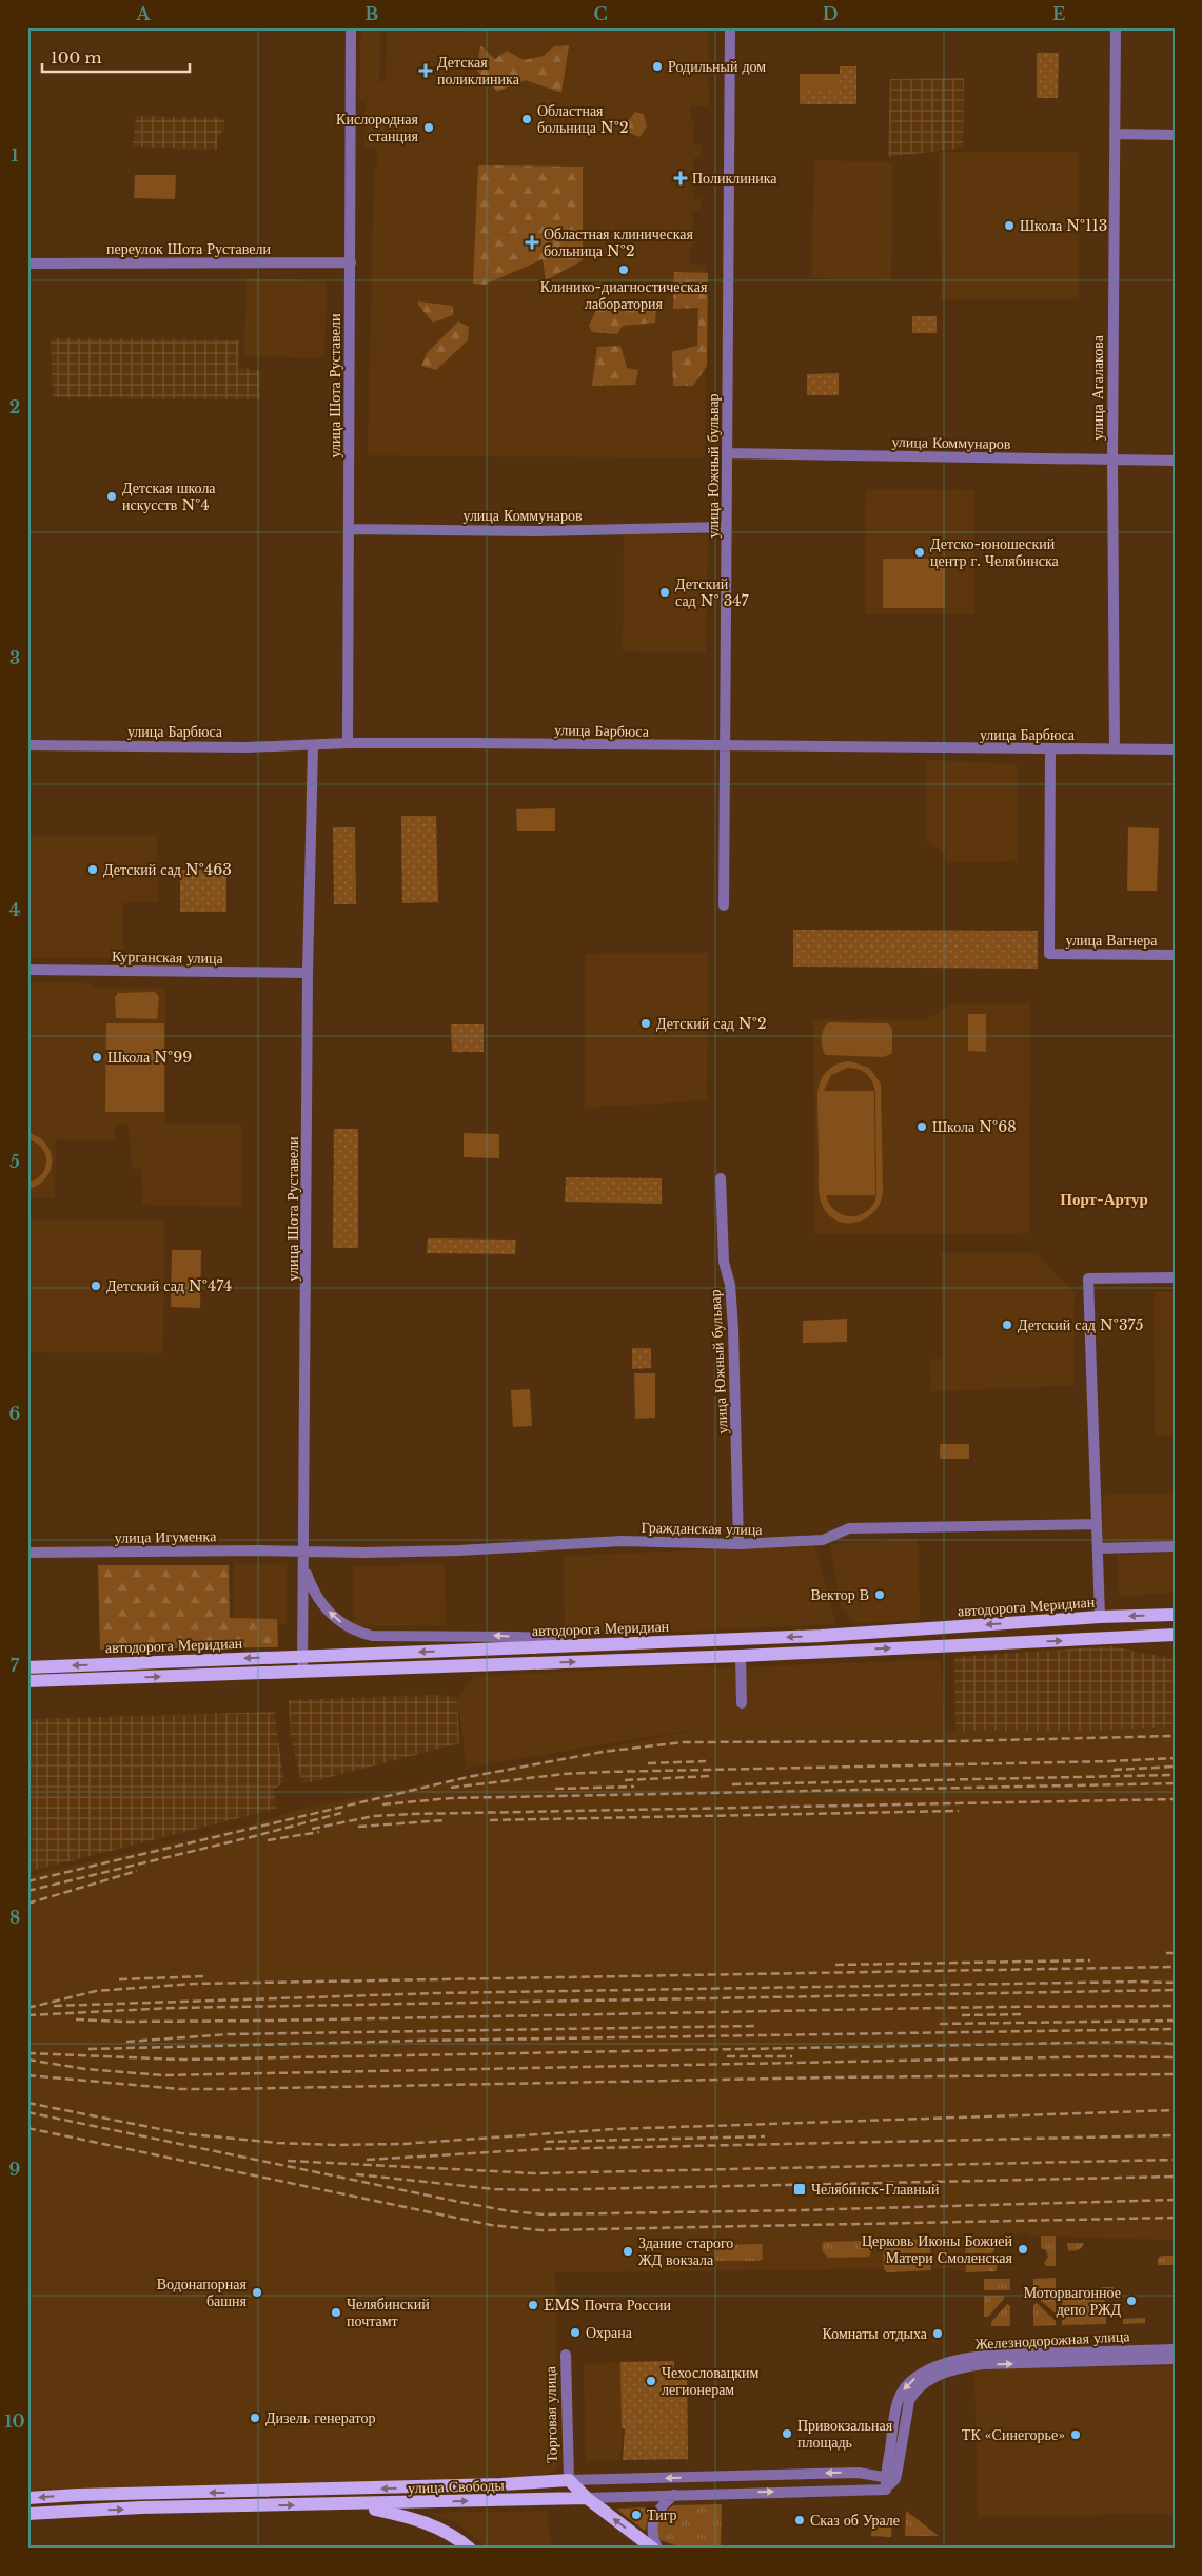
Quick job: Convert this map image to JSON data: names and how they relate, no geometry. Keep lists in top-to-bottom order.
{
  "streets": {
    "main road": ["автодорога Меридиан", "Торговая улица", "улица Свободы"],
    "street": [
      "переулок Шота Руставели",
      "улица Шота Руставели",
      "улица Агалакова",
      "улица Коммунаров",
      "улица Южный бульвар",
      "улица Барбюса",
      "улица Вагнера",
      "Курганская улица",
      "Гражданская улица",
      "улица Игуменка",
      "Железнодорожная улица"
    ]
  },
  "crossings": [
    ["переулок Шота Руставели", "улица Шота Руставели"],
    ["улица Шота Руставели", "улица Коммунаров"],
    ["улица Шота Руставели", "улица Барбюса"],
    ["улица Шота Руставели", "Курганская улица"],
    ["улица Шота Руставели", "Гражданская улица"],
    ["улица Шота Руставели", "улица Игуменка"],
    ["улица Шота Руставели", "автодорога Меридиан"],
    ["улица Агалакова", "улица Коммунаров"],
    ["улица Агалакова", "улица Барбюса"],
    ["улица Коммунаров", "улица Южный бульвар"],
    ["улица Южный бульвар", "улица Барбюса"],
    ["улица Южный бульвар", "Гражданская улица"],
    ["улица Барбюса", "улица Вагнера"],
    ["Гражданская улица", "улица Игуменка"],
    ["Железнодорожная улица", "улица Свободы"],
    ["Торговая улица", "улица Свободы"]
  ],
  "one_way": ["Торговая улица"],
  "districts": ["Порт-Артур"],
  "places": {
    "other": [
      "Родильный дом",
      "Областная больница №2",
      "Кислородная станция",
      "Школа №113",
      "Клинико-диагностическая лаборатория",
      "Детская школа искусств №4",
      "Детско-юношеский центр г. Челябинска",
      "Детский сад № 347",
      "Детский сад №463",
      "Детский сад №2",
      "Школа №99",
      "Школа №68",
      "Детский сад №474",
      "Детский сад №375",
      "Вектор В",
      "Церковь Иконы Божией Матери Смоленская",
      "Здание старого ЖД вокзала",
      "Водонапорная башня",
      "Моторвагонное депо РЖД",
      "EMS Почта России",
      "Челябинский почтамт",
      "Охрана",
      "Комнаты отдыха",
      "Чехословацким легионерам",
      "Дизель генератор",
      "Привокзальная площадь",
      "ТК «Синегорье»",
      "Тигр",
      "Сказ об Урале"
    ],
    "health": ["Детская поликлиника", "Поликлиника", "Областная клиническая больница №2"],
    "transit": ["Челябинск-Главный"]
  },
  "scale_bar": "100 m",
  "grid": {
    "columns": [
      "A",
      "B",
      "C",
      "D",
      "E"
    ],
    "rows": [
      "1",
      "2",
      "3",
      "4",
      "5",
      "6",
      "7",
      "8",
      "9",
      "10"
    ]
  }
}
